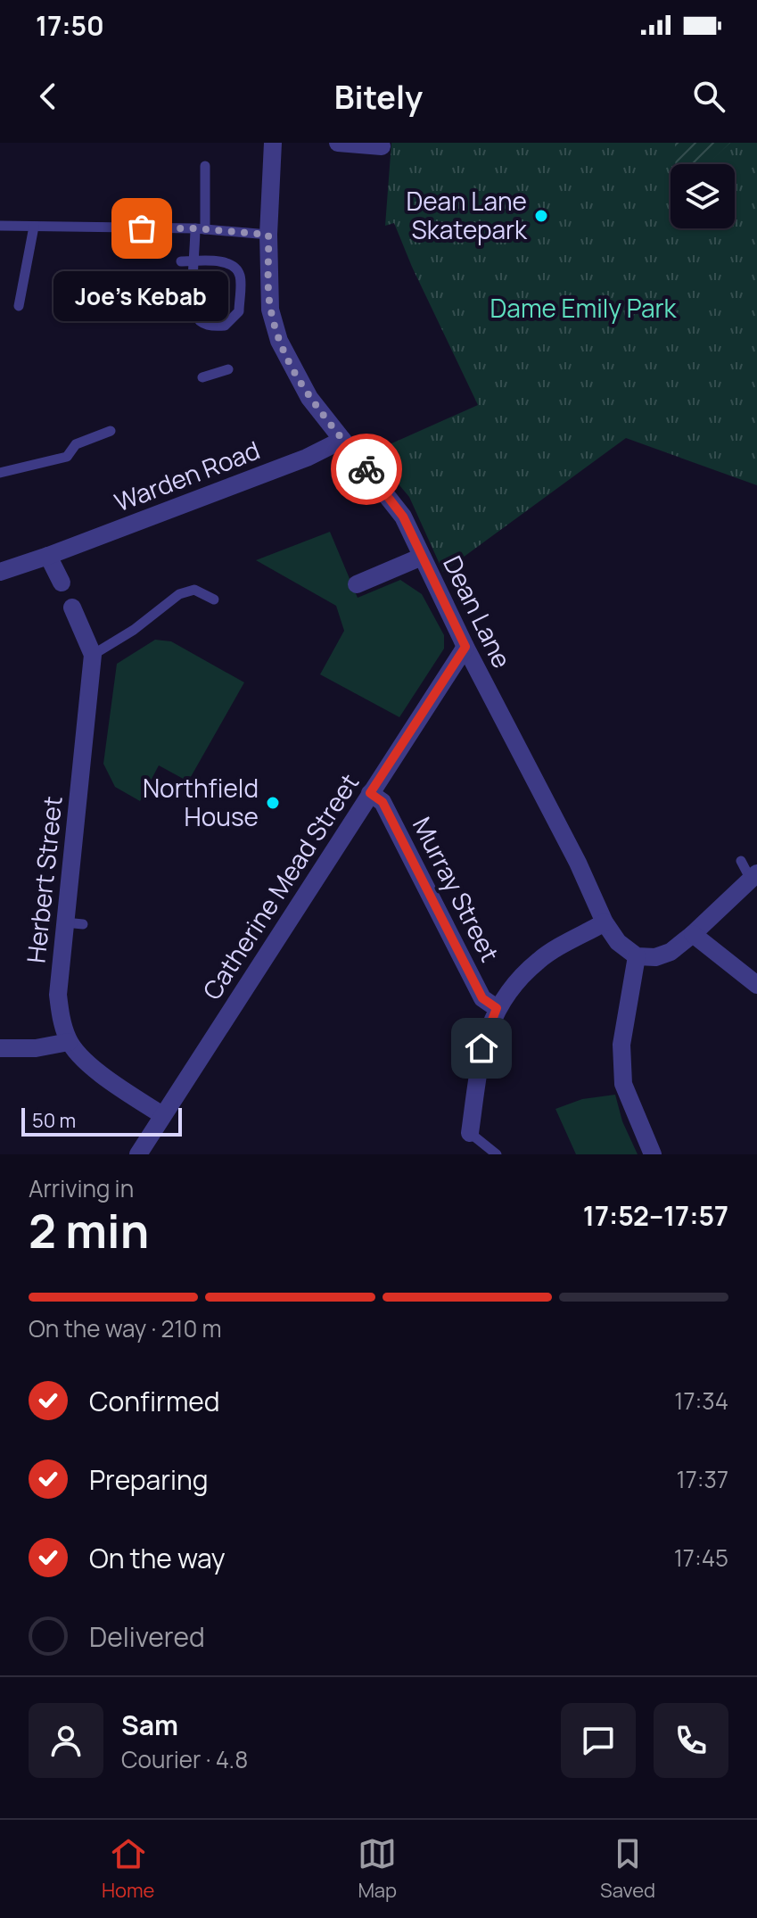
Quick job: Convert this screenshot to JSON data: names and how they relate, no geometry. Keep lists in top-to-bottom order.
{
  "streets": {
    "street": [
      "Warden Road",
      "Dean Lane",
      "Herbert Street",
      "Catherine Mead Street",
      "Murray Street"
    ]
  },
  "crossings": [
    ["Warden Road", "Dean Lane"],
    ["Dean Lane", "Catherine Mead Street"],
    ["Herbert Street", "Catherine Mead Street"],
    ["Catherine Mead Street", "Murray Street"]
  ],
  "parks": ["Dame Emily Park"],
  "places": ["Dean Lane Skatepark", "Joe's Kebab", "Northfield House"],
  "scale_bar": "50 m",
  "page": {
    "status": "17:50",
    "header": "Bitely",
    "bubble": "Joe's Kebab",
    "scale": "50 m",
    "heading": ["2 min", "Arriving in", "17:52–17:57"],
    "panel": ["Sam", "Courier · 4.8"],
    "bar": "On the way · 210 m",
    "list": [
      ["Confirmed", "17:34"],
      ["Preparing", "17:37"],
      ["On the way", "17:45"],
      "Delivered"
    ],
    "tabs": ["Home", "Map", "Saved"]
  }
}
